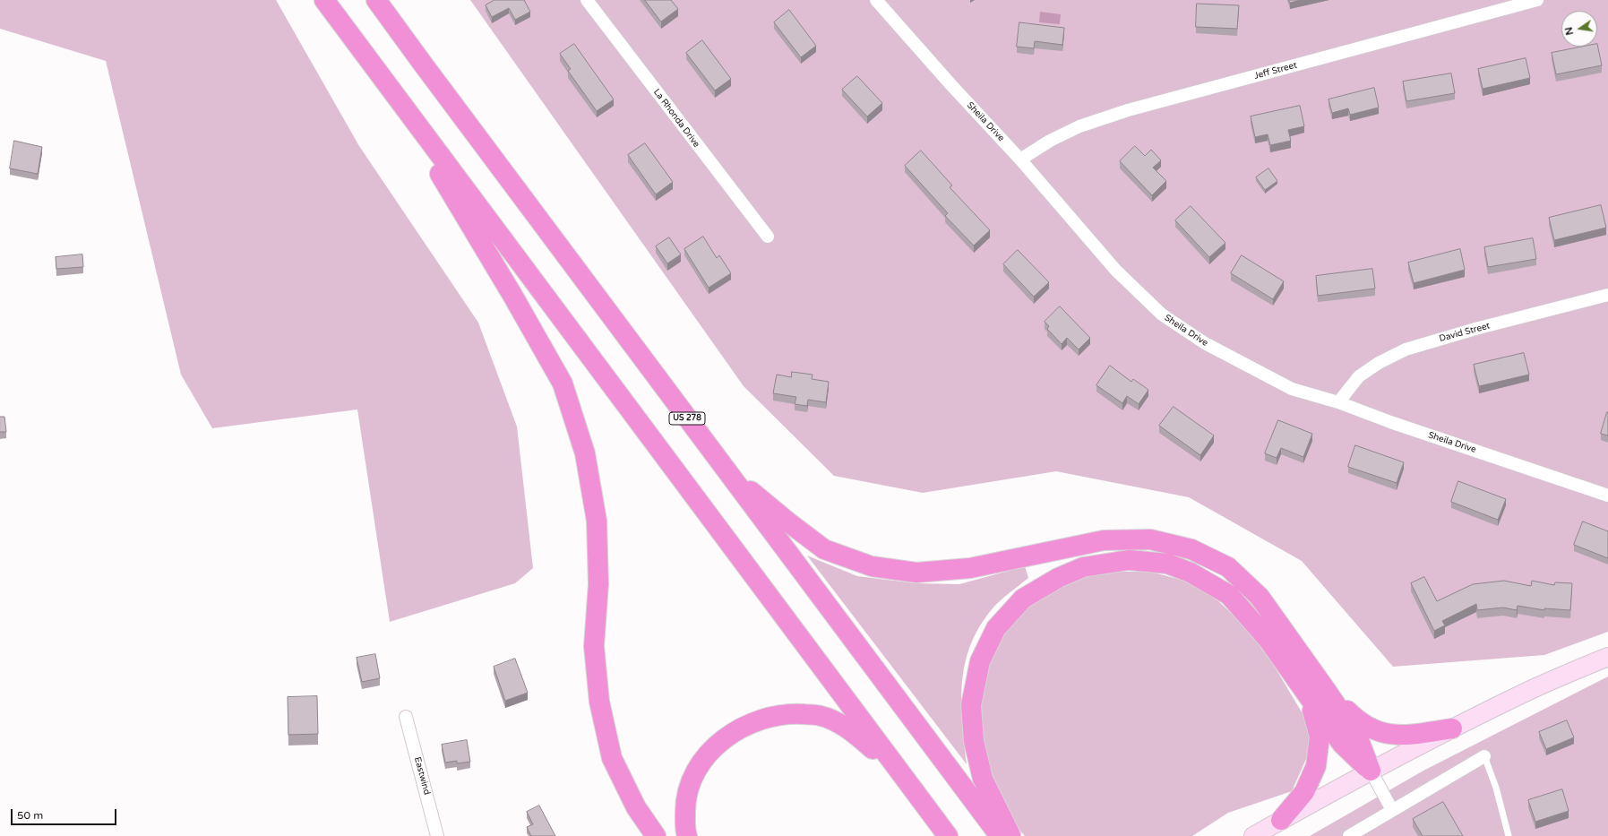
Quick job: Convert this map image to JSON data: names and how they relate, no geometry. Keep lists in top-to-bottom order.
{
  "streets": {
    "highway": ["US 278"],
    "street": [
      "Jeff Street",
      "La Rhonda Drive",
      "Sheila Drive",
      "David Street",
      "Eastwind"
    ]
  },
  "crossings": [
    ["Jeff Street", "Sheila Drive"],
    ["Sheila Drive", "David Street"]
  ],
  "scale_bar": "50 m",
  "north": "left"
}
